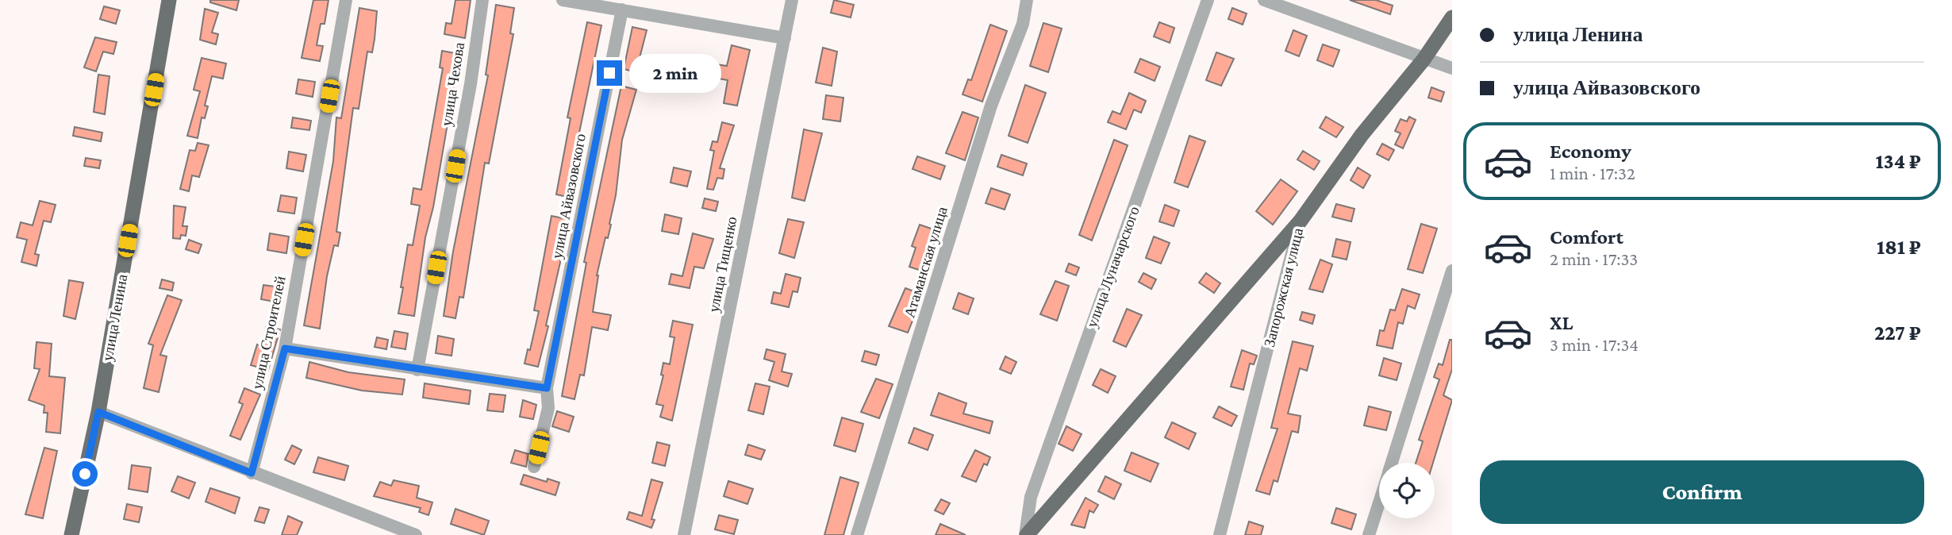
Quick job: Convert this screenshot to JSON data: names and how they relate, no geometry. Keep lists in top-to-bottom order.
{
  "streets": {
    "main road": ["улица Луначарского", "Запорожская улица", "улица Ленина"],
    "street": [
      "улица Чехова",
      "улица Айвазовского",
      "Атаманская улица",
      "улица Тищенко",
      "улица Строителей"
    ]
  },
  "crossings": [
    ["улица Луначарского", "Запорожская улица"]
  ],
  "page": {
    "banner": ["улица Ленина", "улица Айвазовского"],
    "bubble": "2 min",
    "list": [
      {
        "name": "Economy",
        "note": "1 min · 17:32",
        "value": "134 ₽"
      },
      {
        "name": "Comfort",
        "note": "2 min · 17:33",
        "value": "181 ₽"
      },
      {
        "name": "XL",
        "note": "3 min · 17:34",
        "value": "227 ₽"
      }
    ],
    "buttons": "Confirm"
  }
}
